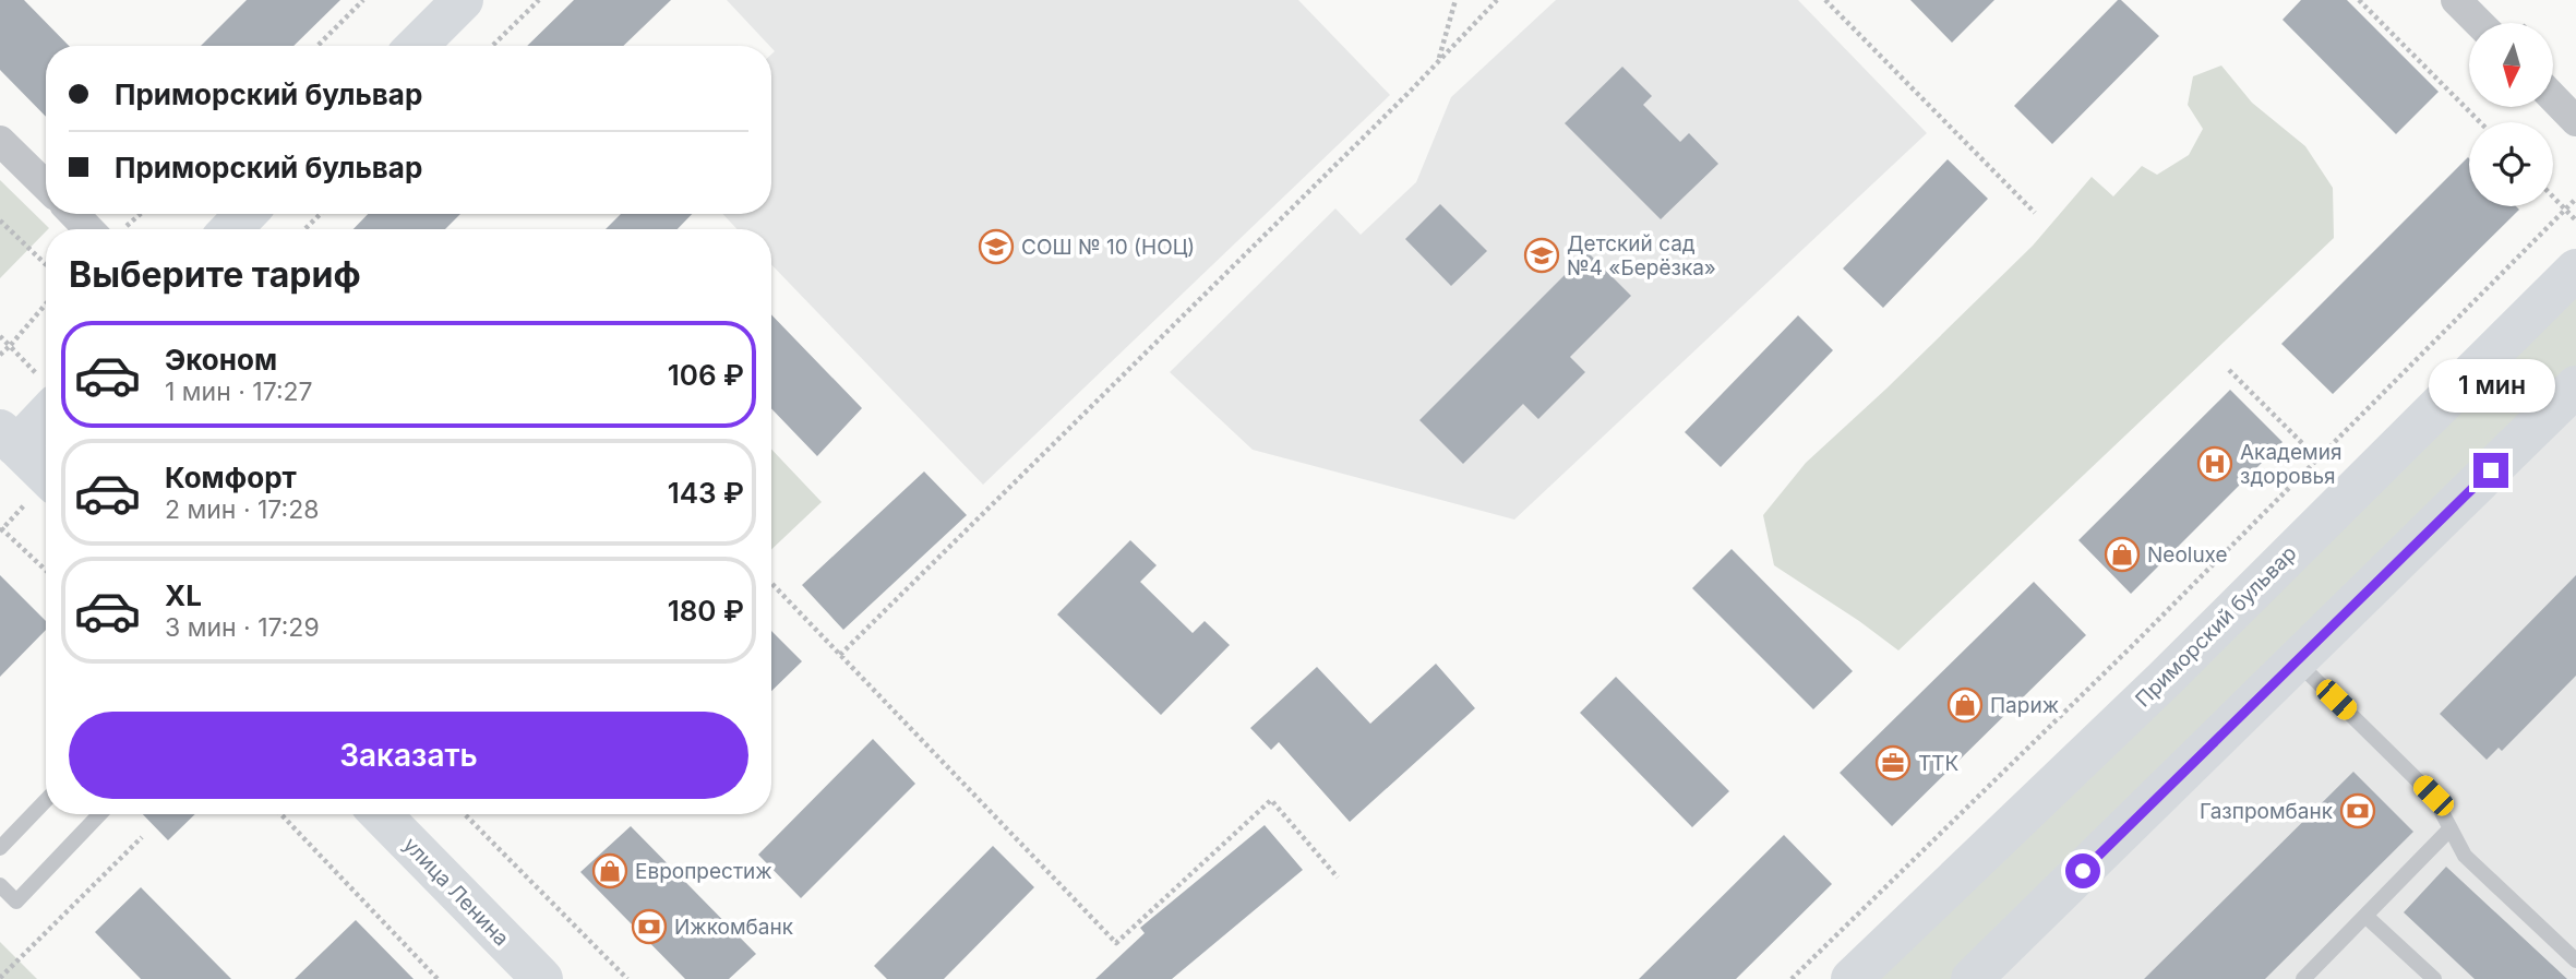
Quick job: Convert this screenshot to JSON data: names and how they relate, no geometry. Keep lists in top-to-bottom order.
{
  "streets": {
    "street": ["Приморский бульвар", "улица Ленина"]
  },
  "places": {
    "school or university": ["СОШ № 10 (НОЦ)", "Детский сад №4 «Берёзка»"],
    "hospital": ["Академия здоровья"],
    "shop": ["Neoluxe", "Париж", "Европрестиж"],
    "office": ["ТТК"],
    "bank": ["Газпромбанк", "Ижкомбанк"]
  },
  "north": "bottom",
  "page": {
    "banner": ["Приморский бульвар", "Приморский бульвар"],
    "heading": "Выберите тариф",
    "list": [
      {
        "name": "Эконом",
        "note": "1 мин · 17:27",
        "value": "106 ₽"
      },
      {
        "name": "Комфорт",
        "note": "2 мин · 17:28",
        "value": "143 ₽"
      },
      {
        "name": "XL",
        "note": "3 мин · 17:29",
        "value": "180 ₽"
      }
    ],
    "bubble": "1 мин",
    "buttons": "Заказать"
  }
}
